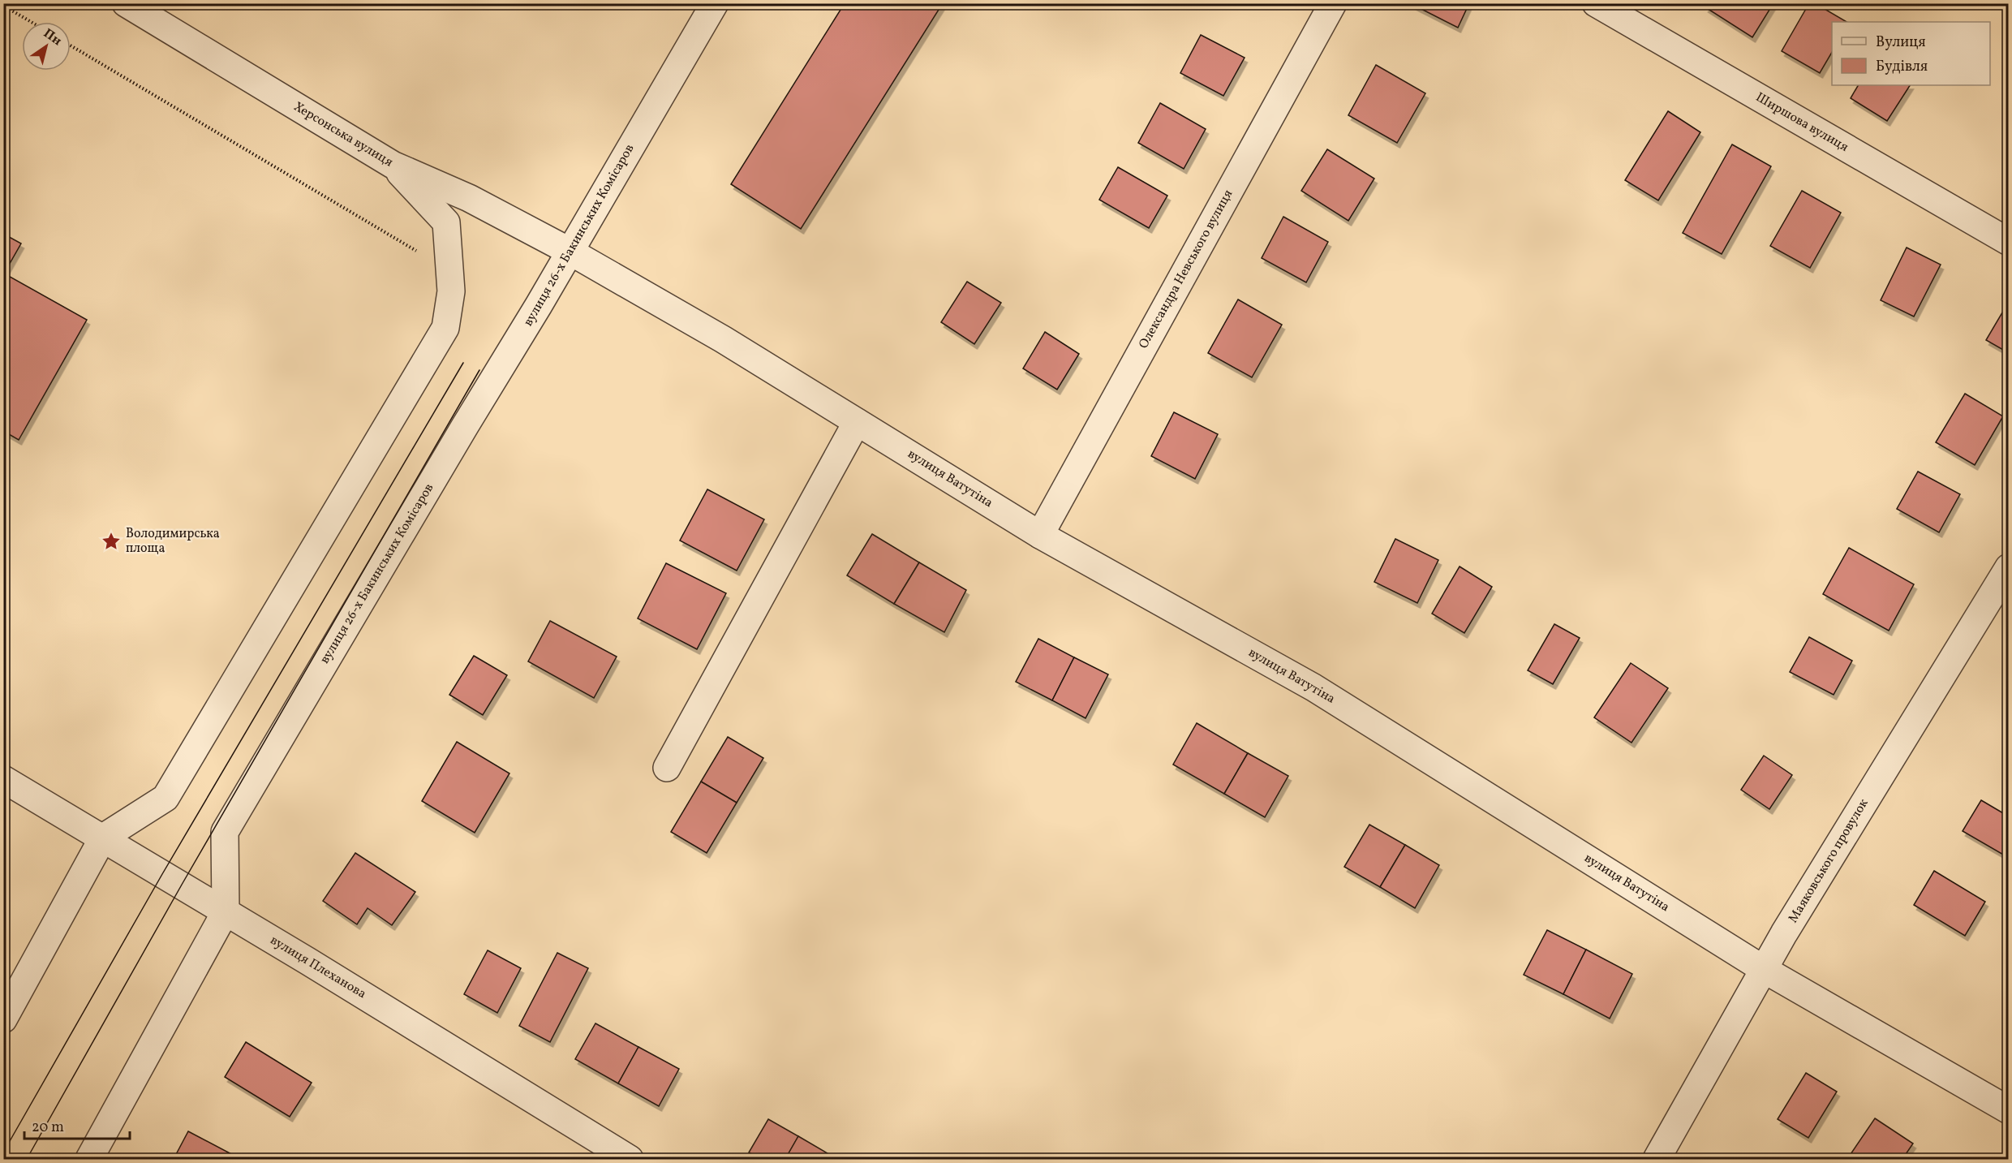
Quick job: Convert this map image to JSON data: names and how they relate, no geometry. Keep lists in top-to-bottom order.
{
  "streets": {
    "street": [
      "Ширшова вулиця",
      "Херсонська вулиця",
      "вулиця 26-х Бакинських Комісаров",
      "Олександра Невського вулиця",
      "вулиця Ватутіна",
      "Маяковського провулок",
      "вулиця Плеханова"
    ]
  },
  "crossings": [
    ["Херсонська вулиця", "вулиця 26-х Бакинських Комісаров"],
    ["Херсонська вулиця", "вулиця Ватутіна"],
    ["вулиця 26-х Бакинських Комісаров", "вулиця Ватутіна"],
    ["вулиця 26-х Бакинських Комісаров", "вулиця Плеханова"],
    ["Олександра Невського вулиця", "вулиця Ватутіна"],
    ["вулиця Ватутіна", "Маяковського провулок"]
  ],
  "places": {
    "place": ["Володимирська площа"]
  },
  "legend": ["Вулиця", "Будівля"],
  "scale_bar": "20 m",
  "north": "top right"
}
